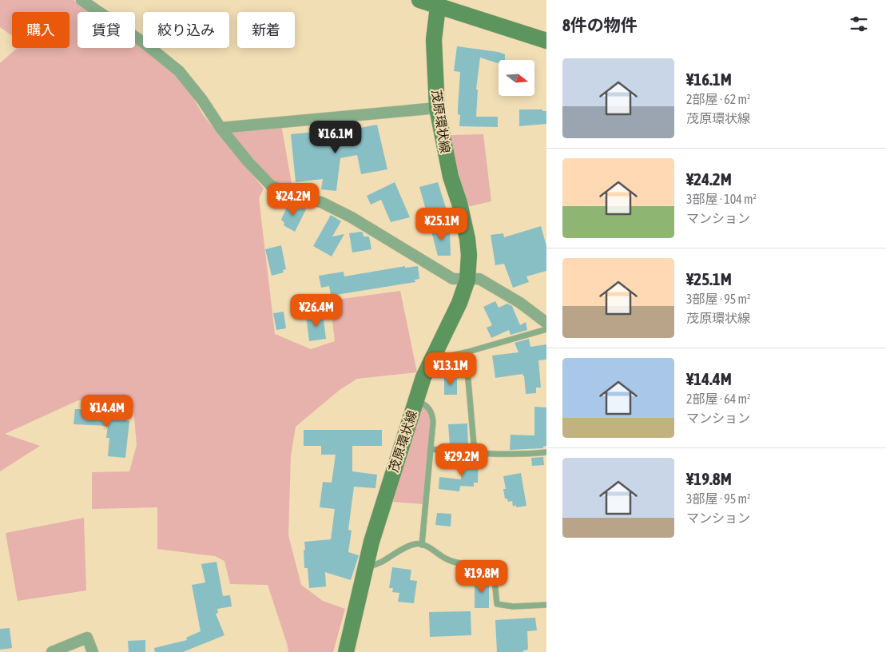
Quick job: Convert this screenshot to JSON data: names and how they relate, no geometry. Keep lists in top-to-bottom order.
{
  "streets": {
    "main road": ["茂原環状線"]
  },
  "north": "right",
  "page": {
    "heading": "8件の物件",
    "chip": [
      "購入",
      "賃貸",
      "絞り込み",
      "新着"
    ],
    "list": [
      {
        "name": "¥16.1M",
        "note": "2部屋 · 62 m² · 茂原環状線"
      },
      {
        "name": "¥24.2M",
        "note": "3部屋 · 104 m² · マンション"
      },
      {
        "name": "¥25.1M",
        "note": "3部屋 · 95 m² · 茂原環状線"
      },
      {
        "name": "¥14.4M",
        "note": "2部屋 · 64 m² · マンション"
      },
      {
        "name": "¥19.8M",
        "note": "3部屋 · 95 m² · マンション"
      }
    ],
    "price": [
      "¥16.1M",
      "¥24.2M",
      "¥25.1M",
      "¥26.4M",
      "¥13.1M",
      "¥14.4M",
      "¥29.2M",
      "¥19.8M"
    ]
  }
}
